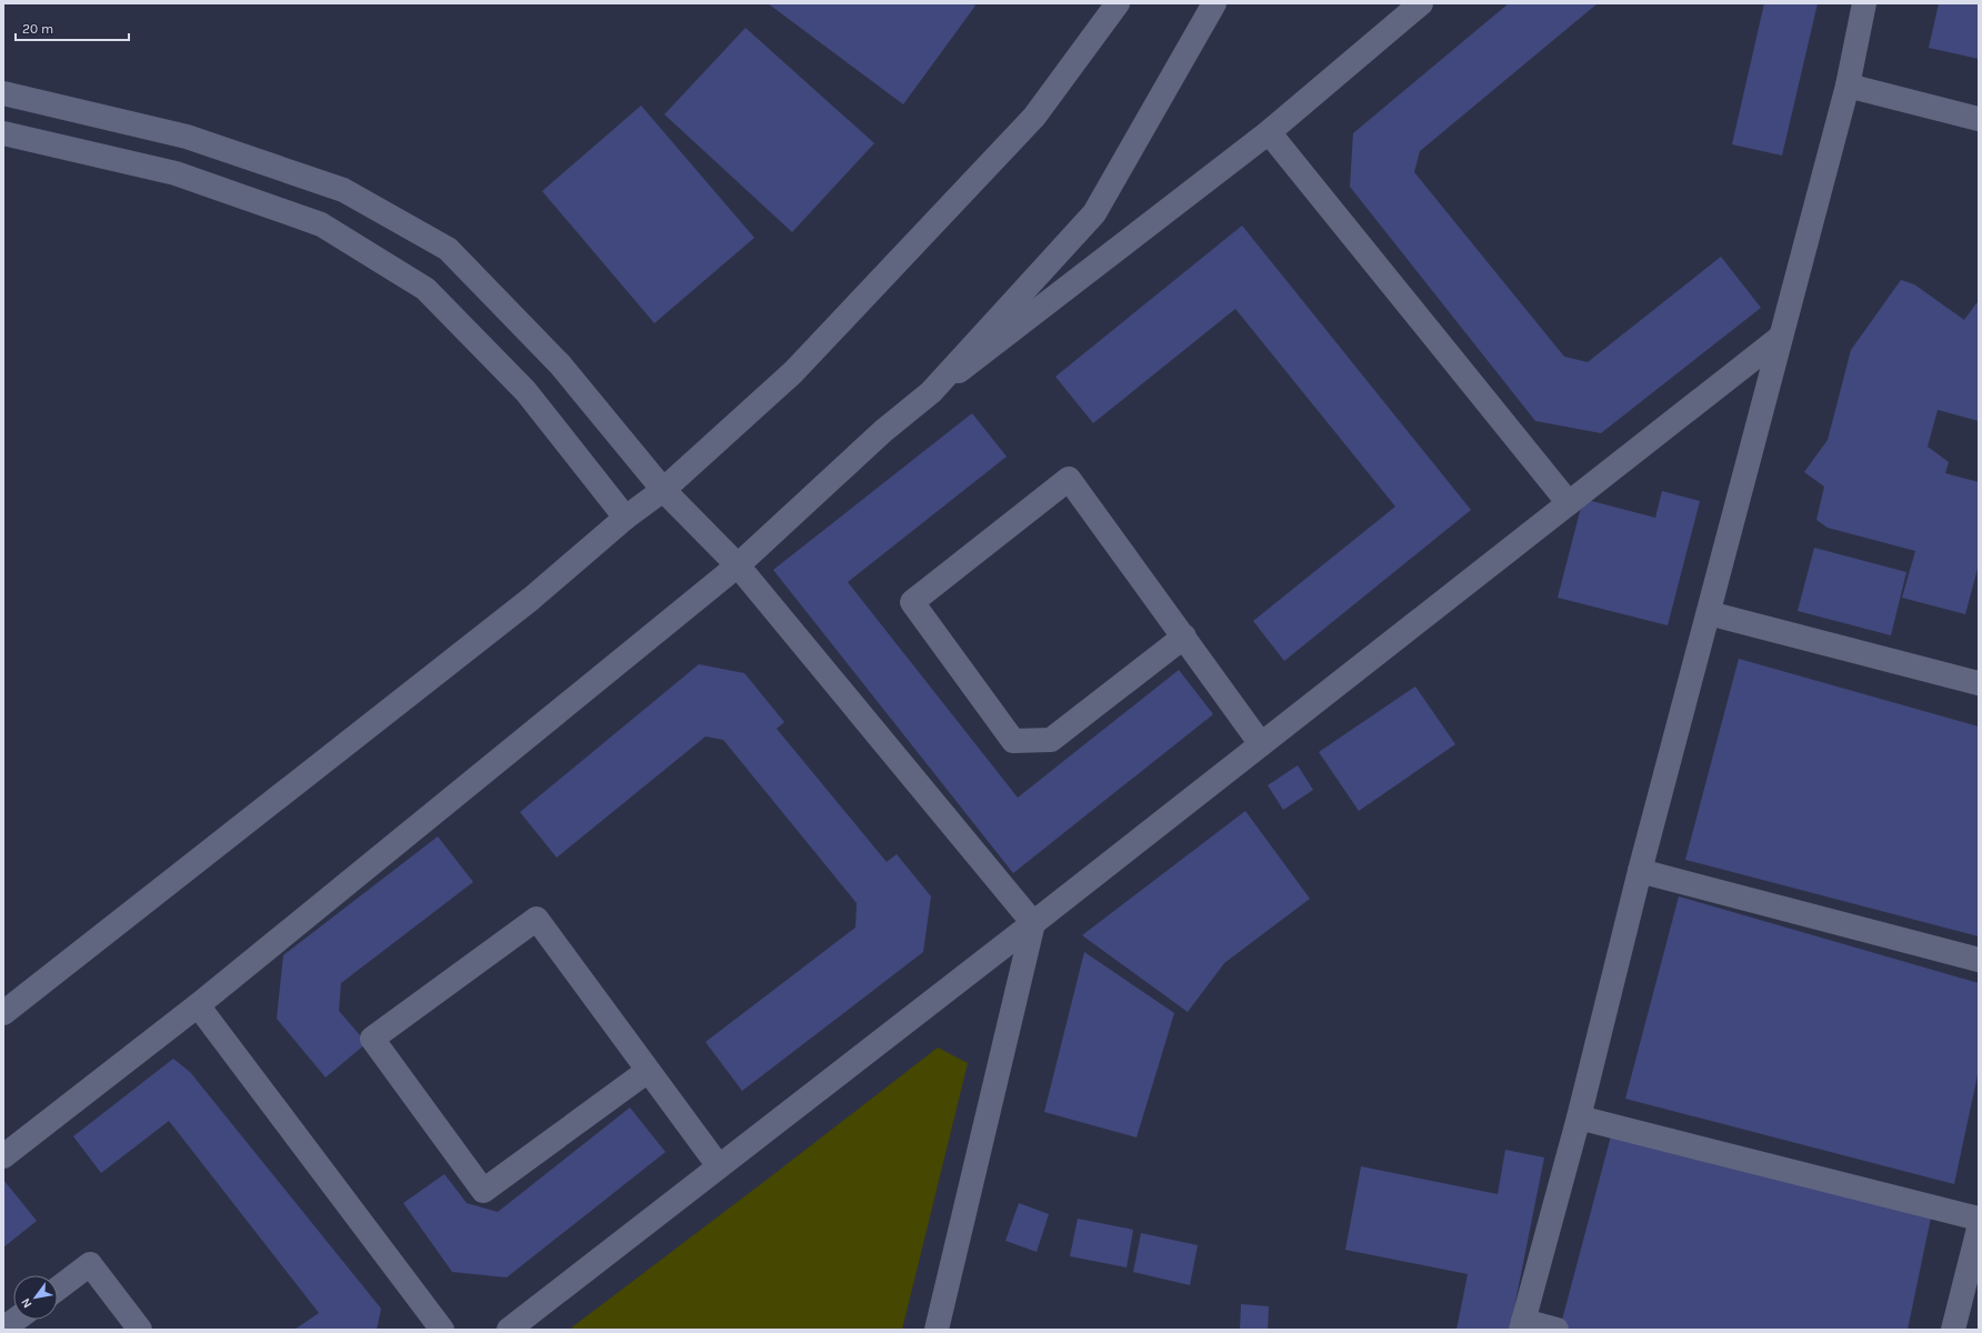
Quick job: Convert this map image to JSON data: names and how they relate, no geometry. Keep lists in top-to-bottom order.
{
  "scale_bar": "20 m",
  "north": "bottom left"
}
